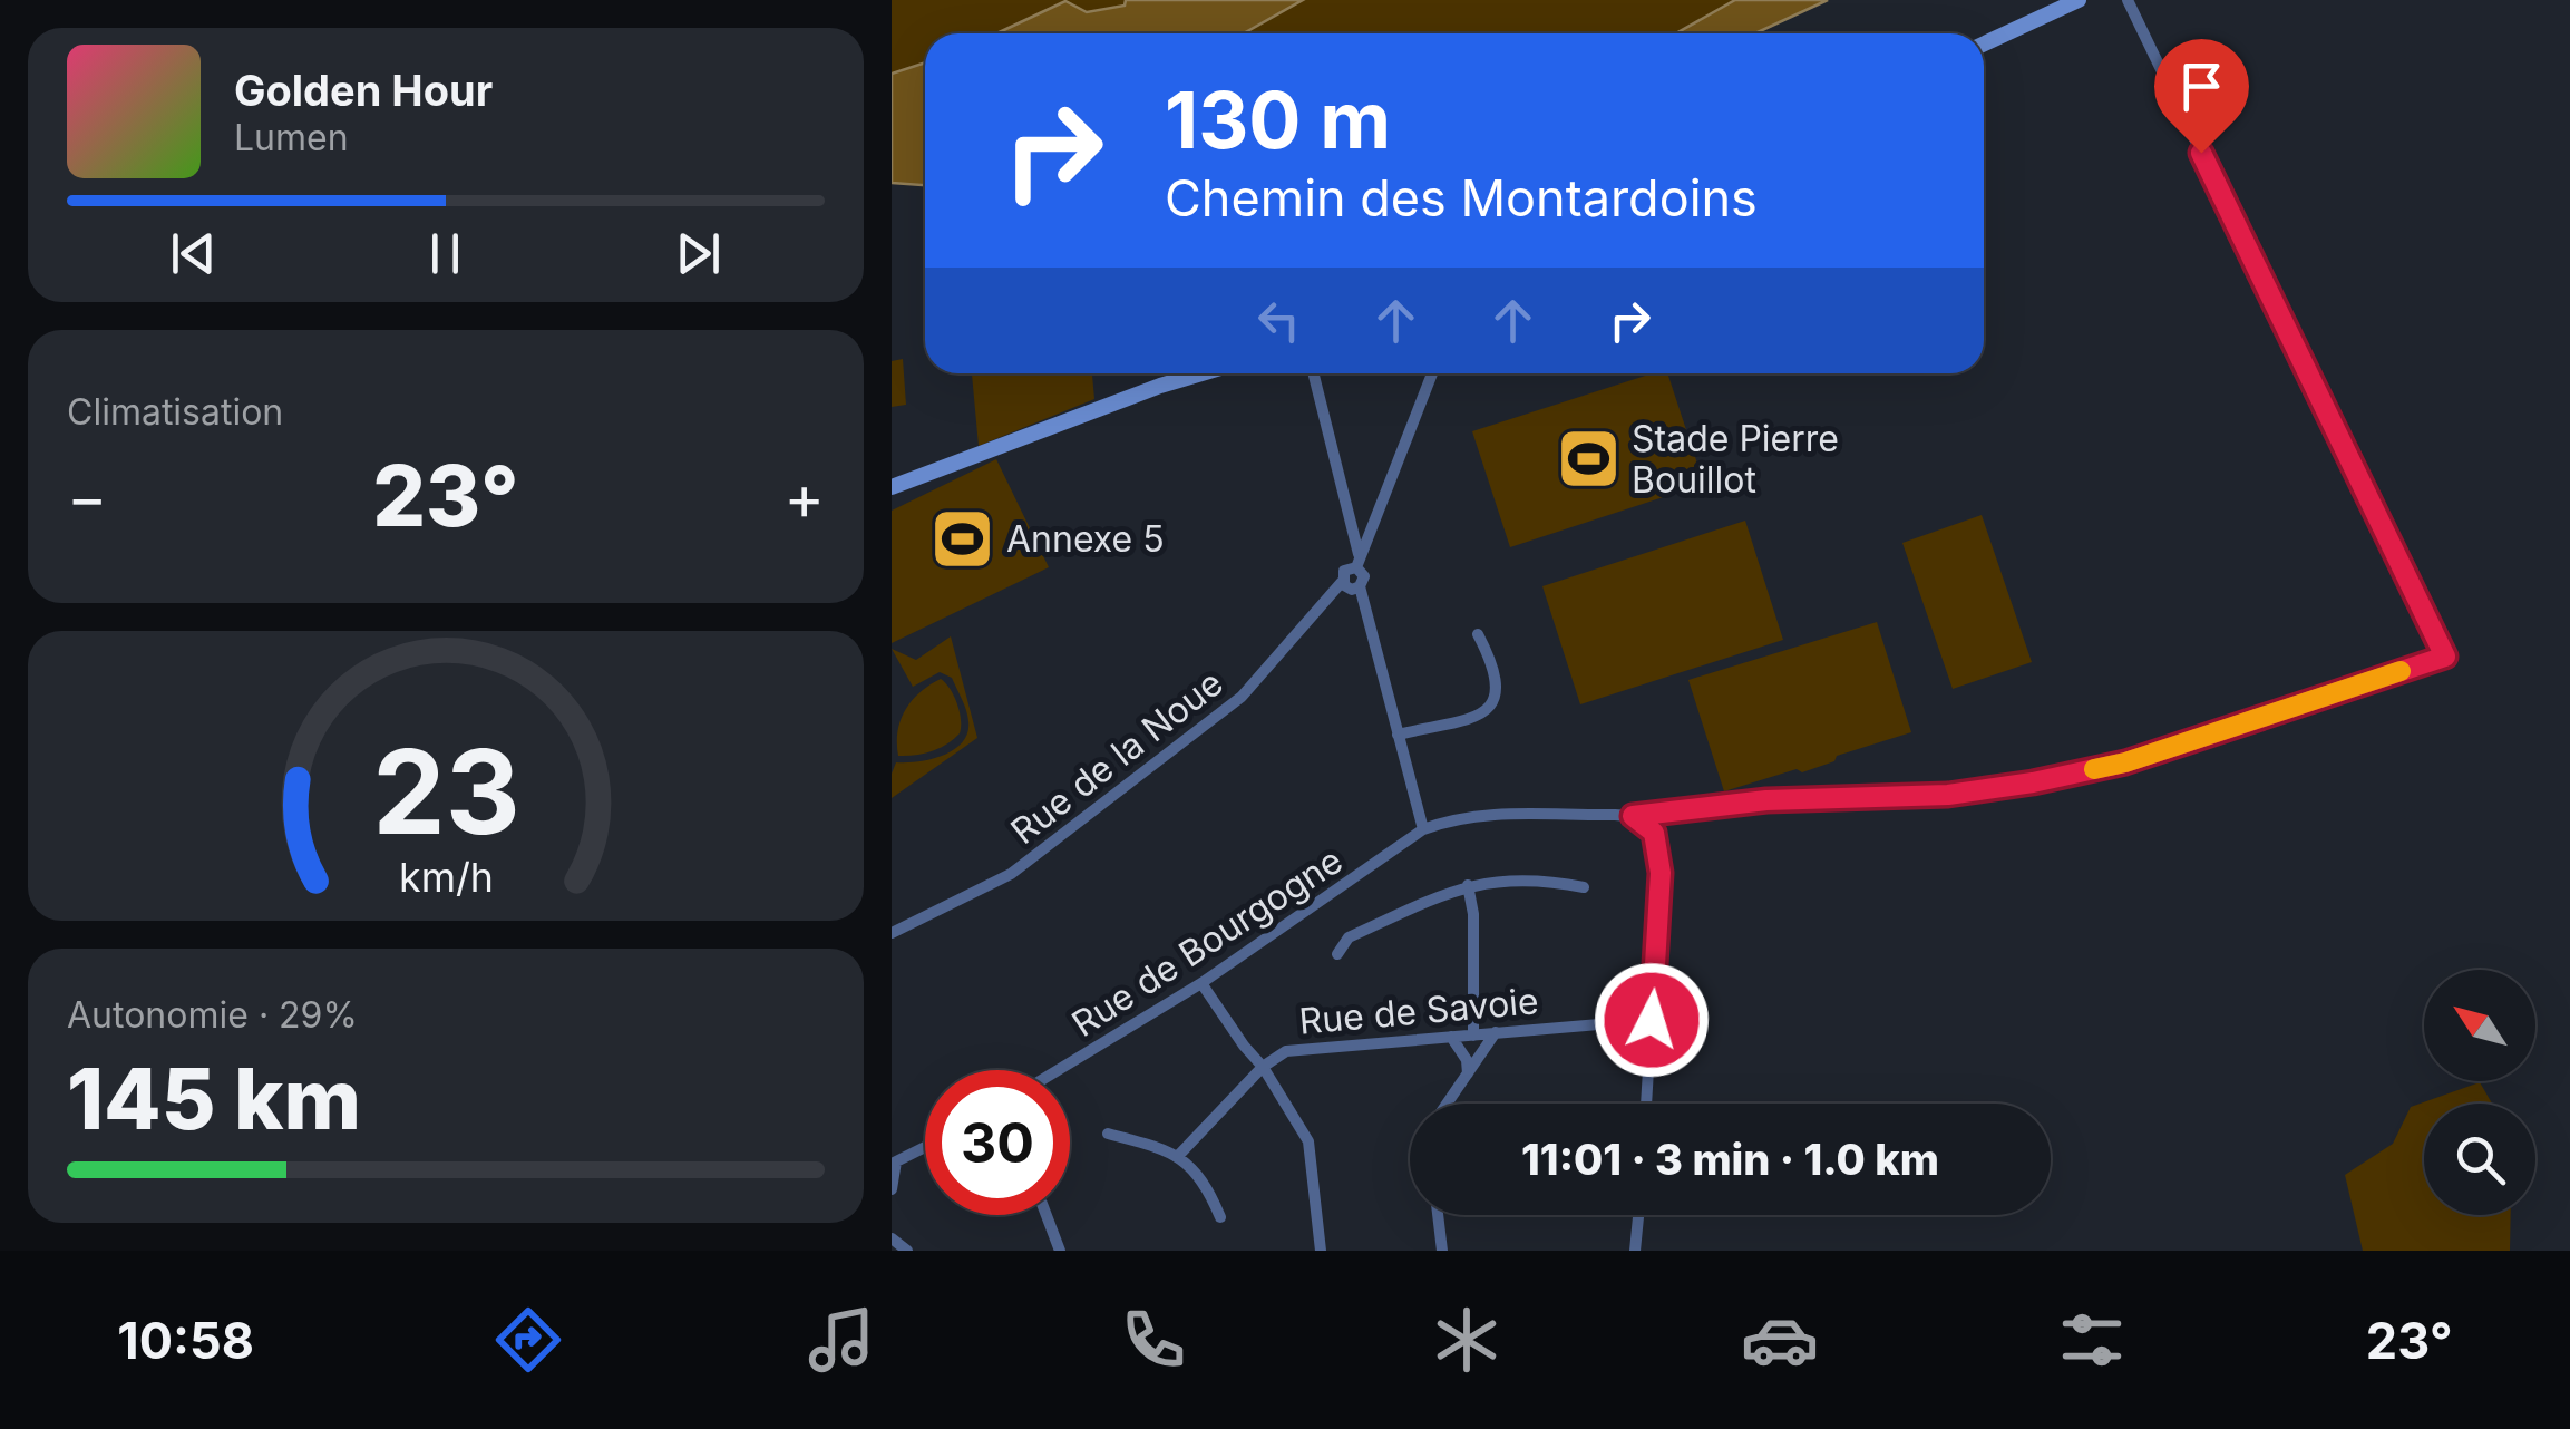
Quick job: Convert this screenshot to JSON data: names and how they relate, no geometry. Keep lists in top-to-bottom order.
{
  "streets": {
    "street": ["Rue de la Noue", "Rue de Bourgogne", "Rue de Savoie"]
  },
  "places": {
    "sports": ["Stade Pierre Bouillot", "Annexe 5"]
  },
  "north": "top left",
  "page": {
    "turn": ["130 m", "Chemin des Montardoins"],
    "song": ["Golden Hour", "Lumen"],
    "tile": [
      "Climatisation",
      ["Autonomie · 29%", "145 km"]
    ],
    "heat": ["−", "23°", "+"],
    "limit": "30",
    "trip": "11:01 · 3 min · 1.0 km",
    "tabs": ["10:58", "23°"],
    "gauge": ["23", "km/h"]
  }
}
